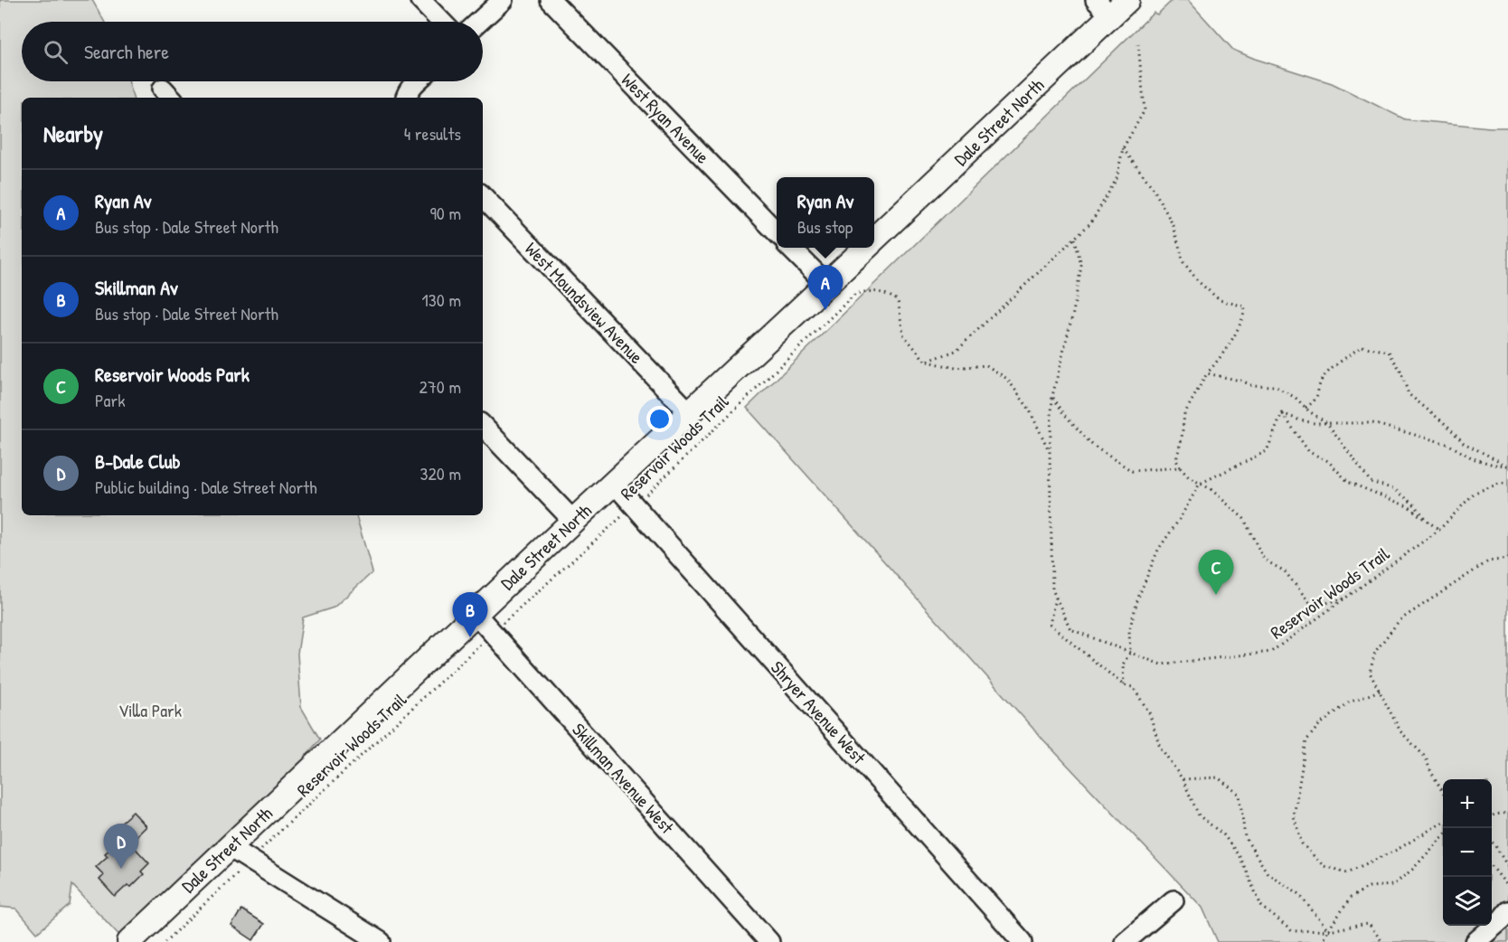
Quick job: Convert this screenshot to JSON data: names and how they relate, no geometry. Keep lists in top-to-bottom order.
{
  "streets": {
    "main road": ["Dale Street North"],
    "street": [
      "West Ryan Avenue",
      "West Moundsview Avenue",
      "Shryer Avenue West",
      "Skillman Avenue West"
    ],
    "path": ["Reservoir Woods Trail"]
  },
  "crossings": [
    ["Dale Street North", "West Moundsview Avenue"],
    ["Dale Street North", "Shryer Avenue West"],
    ["Dale Street North", "Skillman Avenue West"],
    ["Reservoir Woods Trail", "Shryer Avenue West"],
    ["Reservoir Woods Trail", "Skillman Avenue West"]
  ],
  "parks": ["Villa Park"],
  "page": {
    "search": "Search here",
    "heading": ["Nearby", "4 results"],
    "list": [
      {
        "mark": "A",
        "name": "Ryan Av",
        "note": "Bus stop · Dale Street North",
        "value": "90 m"
      },
      {
        "mark": "B",
        "name": "Skillman Av",
        "note": "Bus stop · Dale Street North",
        "value": "130 m"
      },
      {
        "mark": "C",
        "name": "Reservoir Woods Park",
        "note": "Park",
        "value": "270 m"
      },
      {
        "mark": "D",
        "name": "B-Dale Club",
        "note": "Public building · Dale Street North",
        "value": "320 m"
      }
    ],
    "popup": ["Ryan Av", "Bus stop"],
    "pins": [
      "A",
      "C",
      "B",
      "D"
    ],
    "map_buttons": ["+", "−"]
  }
}
